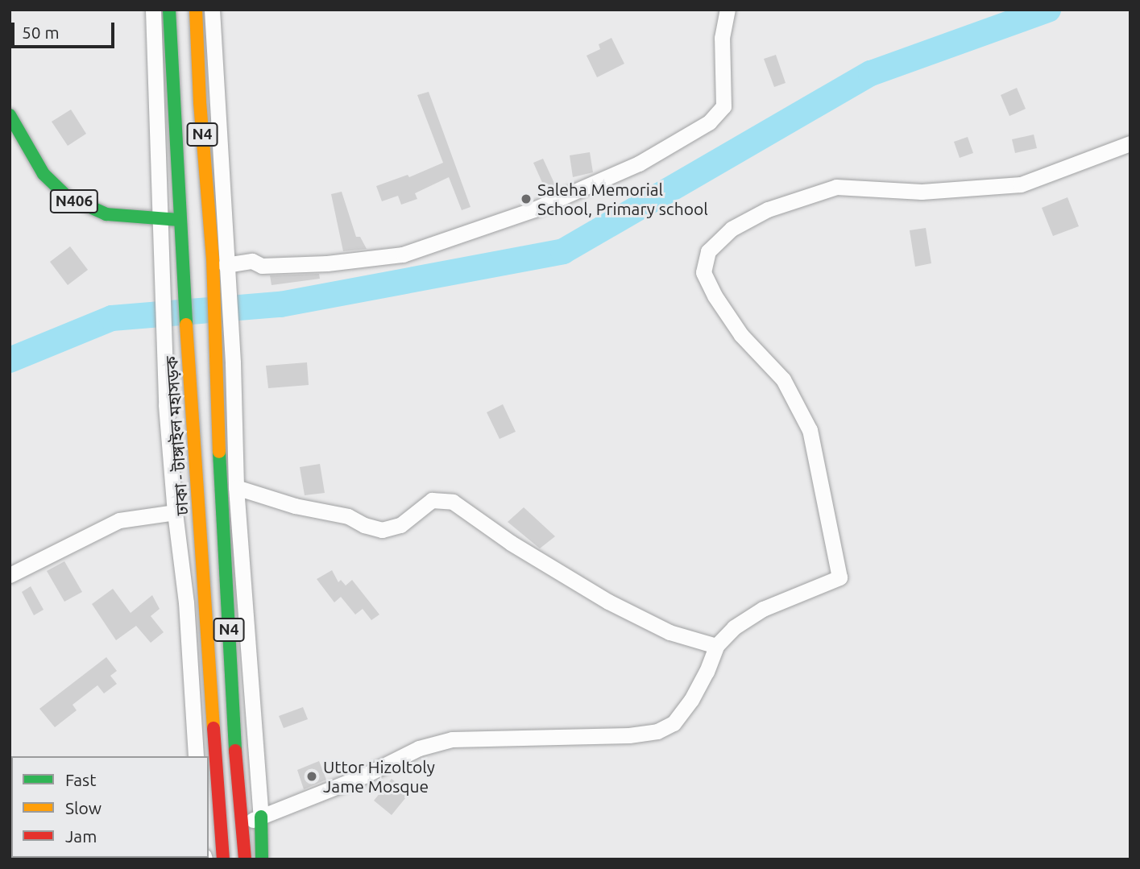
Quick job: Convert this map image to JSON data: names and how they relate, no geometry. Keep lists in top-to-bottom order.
{
  "streets": {
    "main road": ["N4", "N406", "ঢাকা - টাঙ্গাইল মহাসড়ক"]
  },
  "crossings": [
    ["N406", "ঢাকা - টাঙ্গাইল মহাসড়ক"]
  ],
  "places": ["Saleha Memorial School, Primary school", "Uttor Hizoltoly Jame Mosque"],
  "legend": ["Fast", "Slow", "Jam"],
  "scale_bar": "50 m"
}
